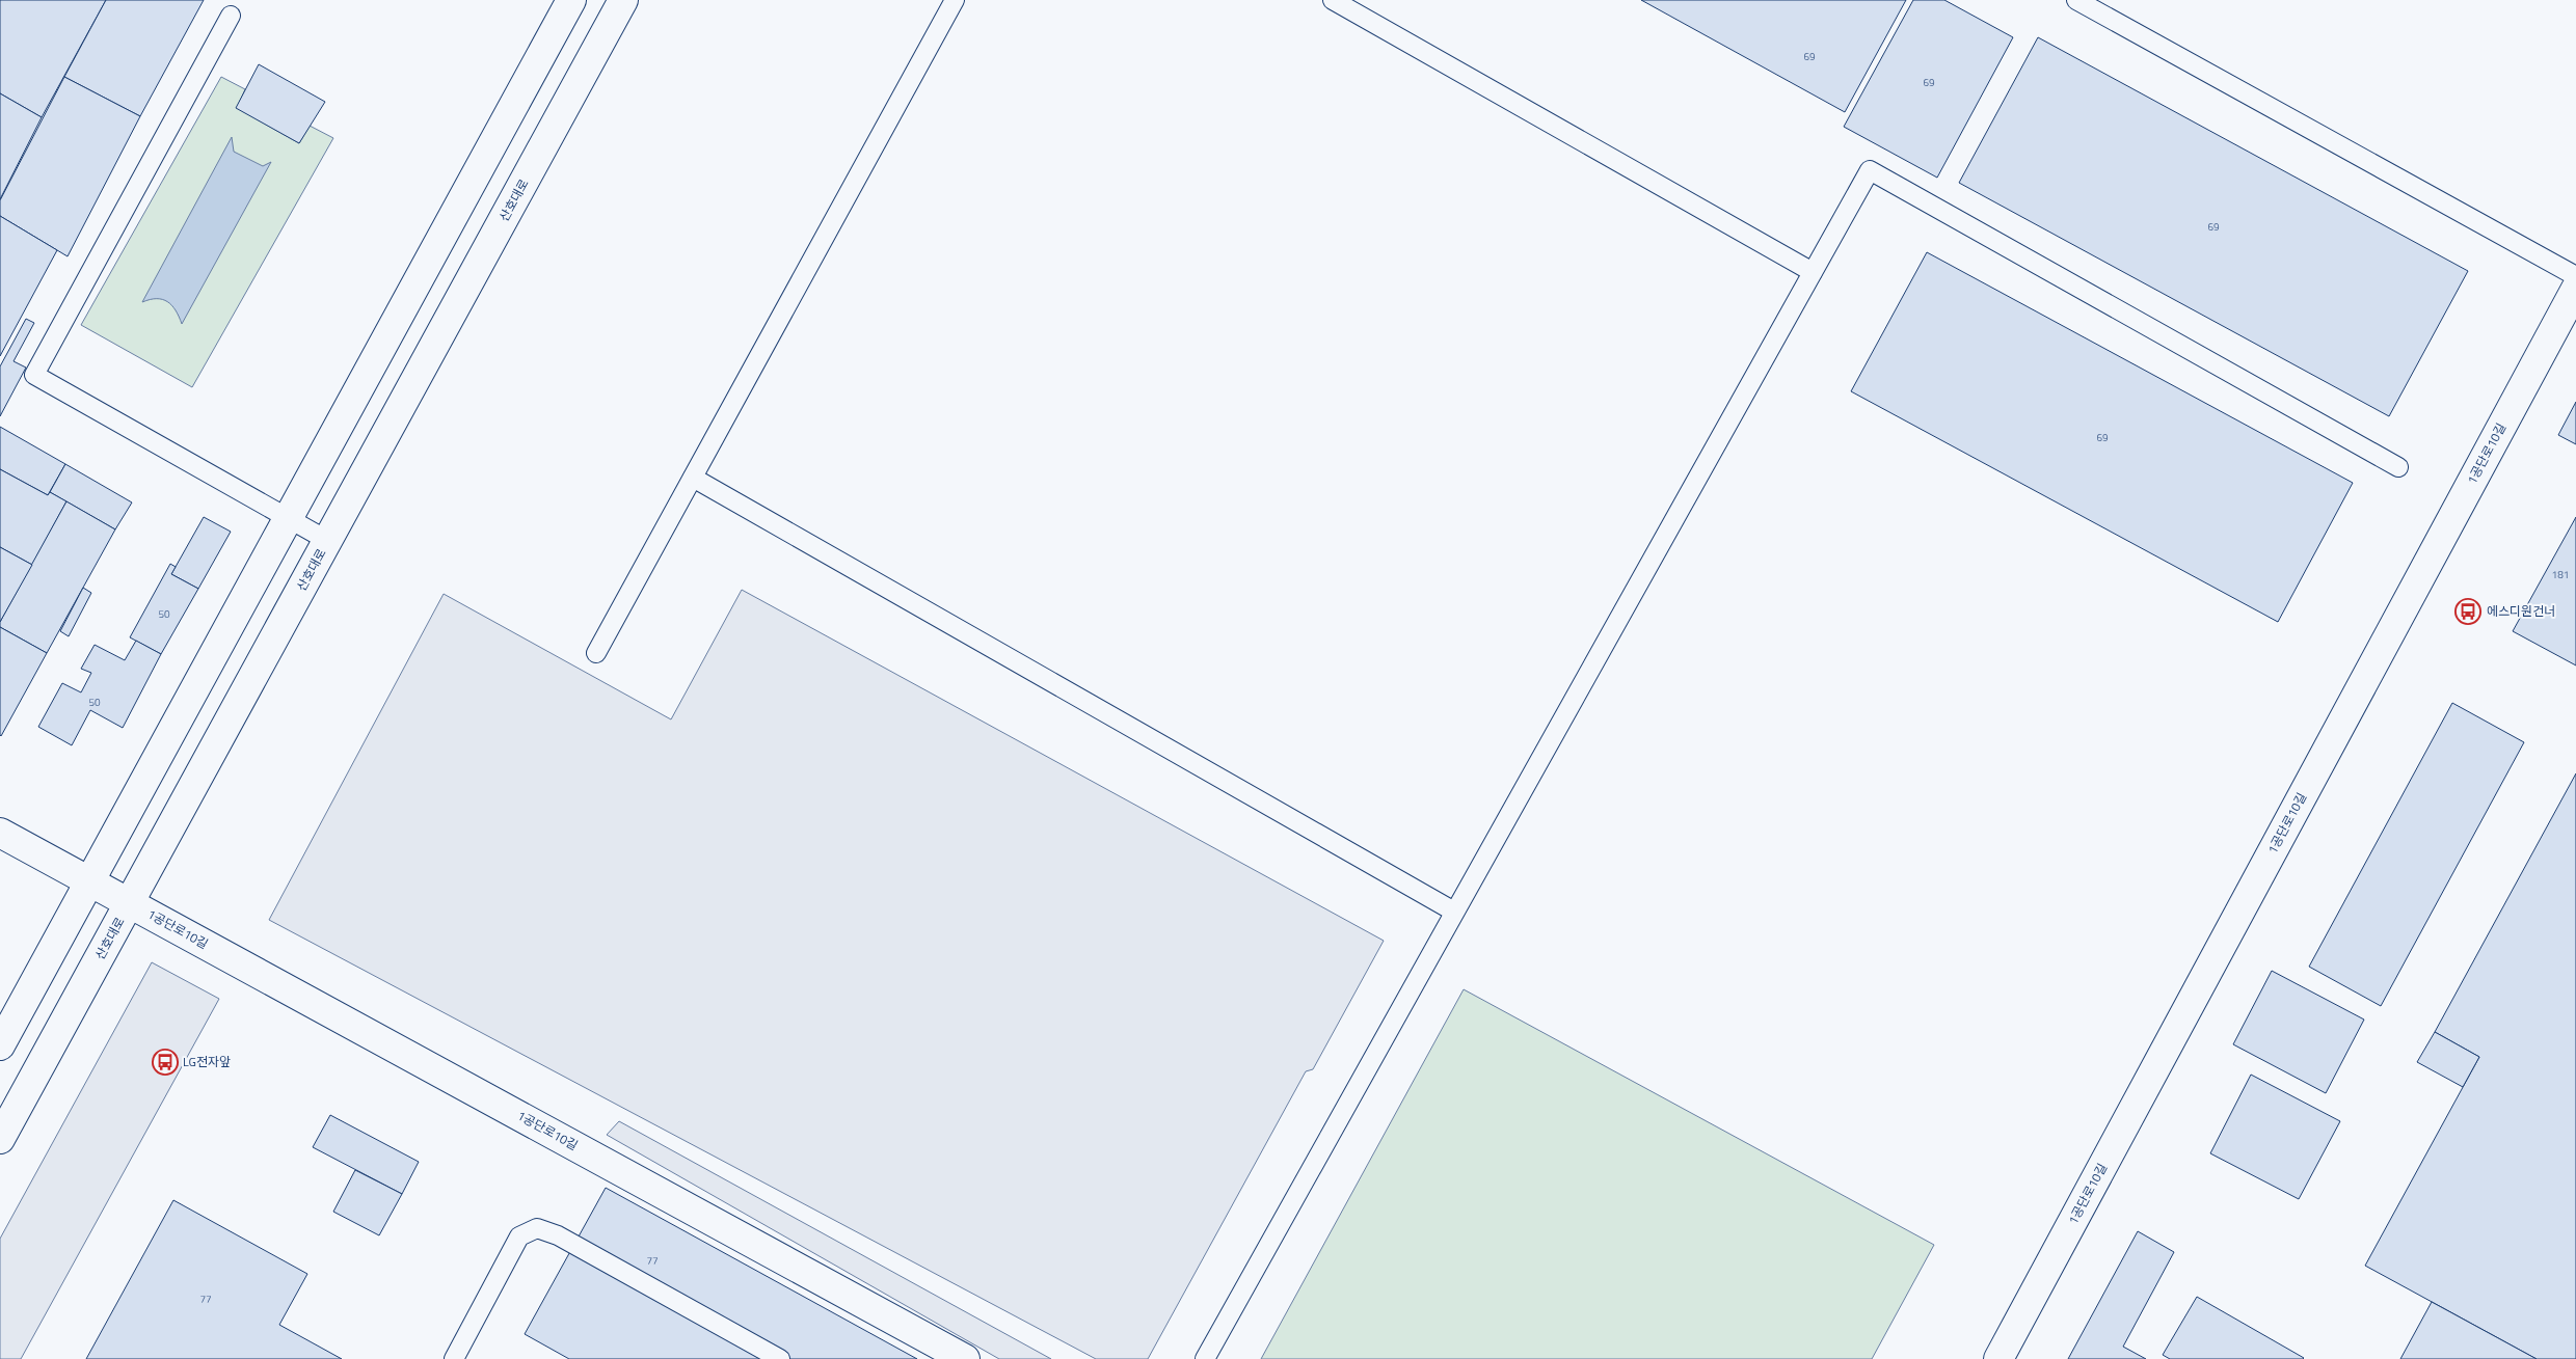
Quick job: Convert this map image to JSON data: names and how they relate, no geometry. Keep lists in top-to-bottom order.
{
  "streets": {
    "main road": ["산호대로", "1공단로10길"]
  },
  "crossings": [
    ["산호대로", "1공단로10길"]
  ],
  "places": {
    "bus stop": ["에스디원건너", "LG전자앞"]
  },
  "house_numbers": [
    "69",
    "69",
    "69",
    "69",
    "181",
    "50",
    "50",
    "77",
    "77"
  ]
}
